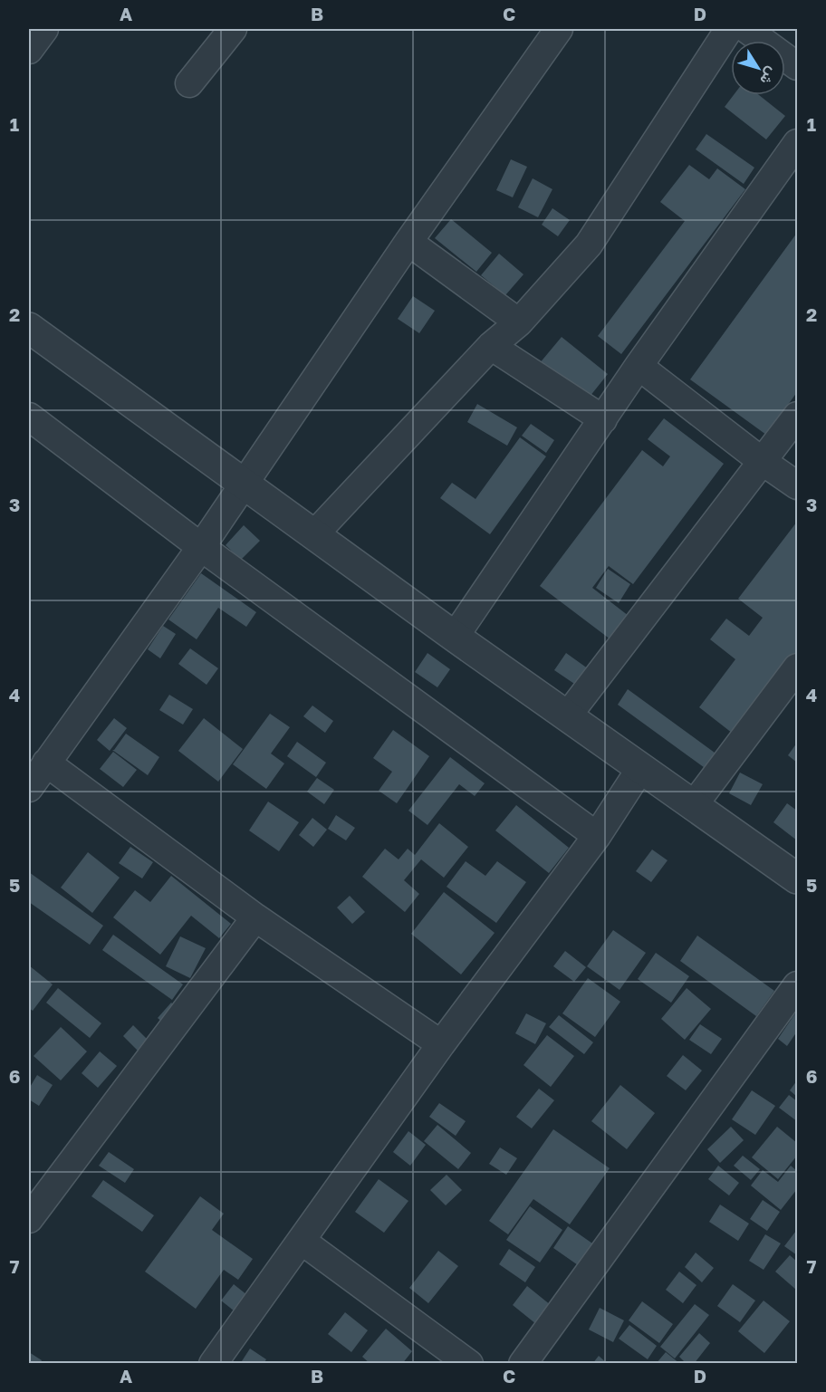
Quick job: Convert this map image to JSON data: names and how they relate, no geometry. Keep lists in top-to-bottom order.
{
  "north": "bottom right",
  "grid": {
    "columns": [
      "A",
      "B",
      "C",
      "D"
    ],
    "rows": [
      "1",
      "2",
      "3",
      "4",
      "5",
      "6",
      "7"
    ]
  }
}
